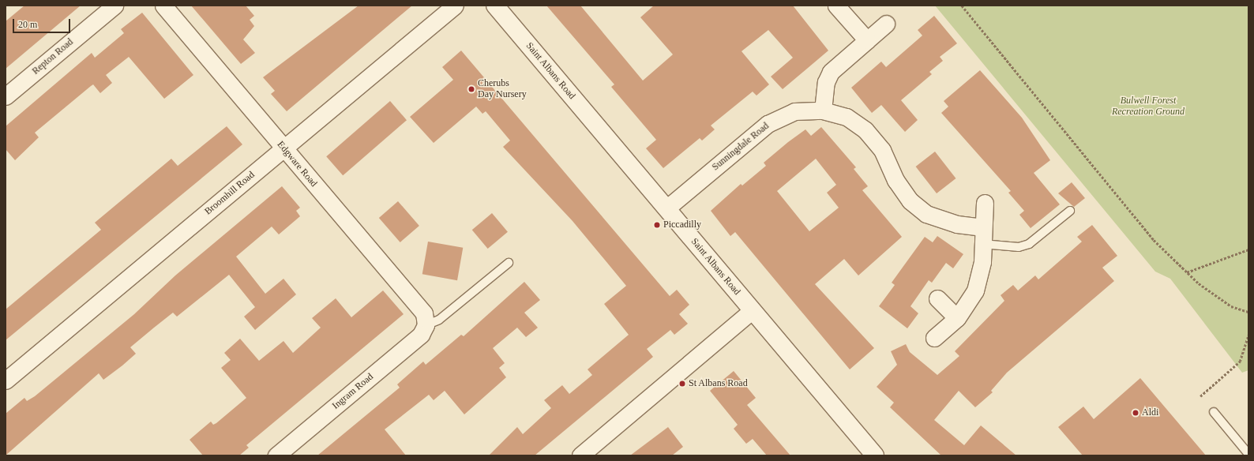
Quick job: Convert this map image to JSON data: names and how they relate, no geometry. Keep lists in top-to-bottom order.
{
  "streets": {
    "street": [
      "Repton Road",
      "Saint Albans Road",
      "Sunningdale Road",
      "Edgware Road",
      "Broomhill Road",
      "Ingram Road"
    ]
  },
  "crossings": [
    ["Saint Albans Road", "Sunningdale Road"],
    ["Edgware Road", "Broomhill Road"],
    ["Edgware Road", "Ingram Road"]
  ],
  "parks": ["Bulwell Forest Recreation Ground"],
  "places": [
    "Cherubs Day Nursery",
    "Piccadilly",
    "St Albans Road",
    "Aldi"
  ],
  "scale_bar": "20 m"
}
